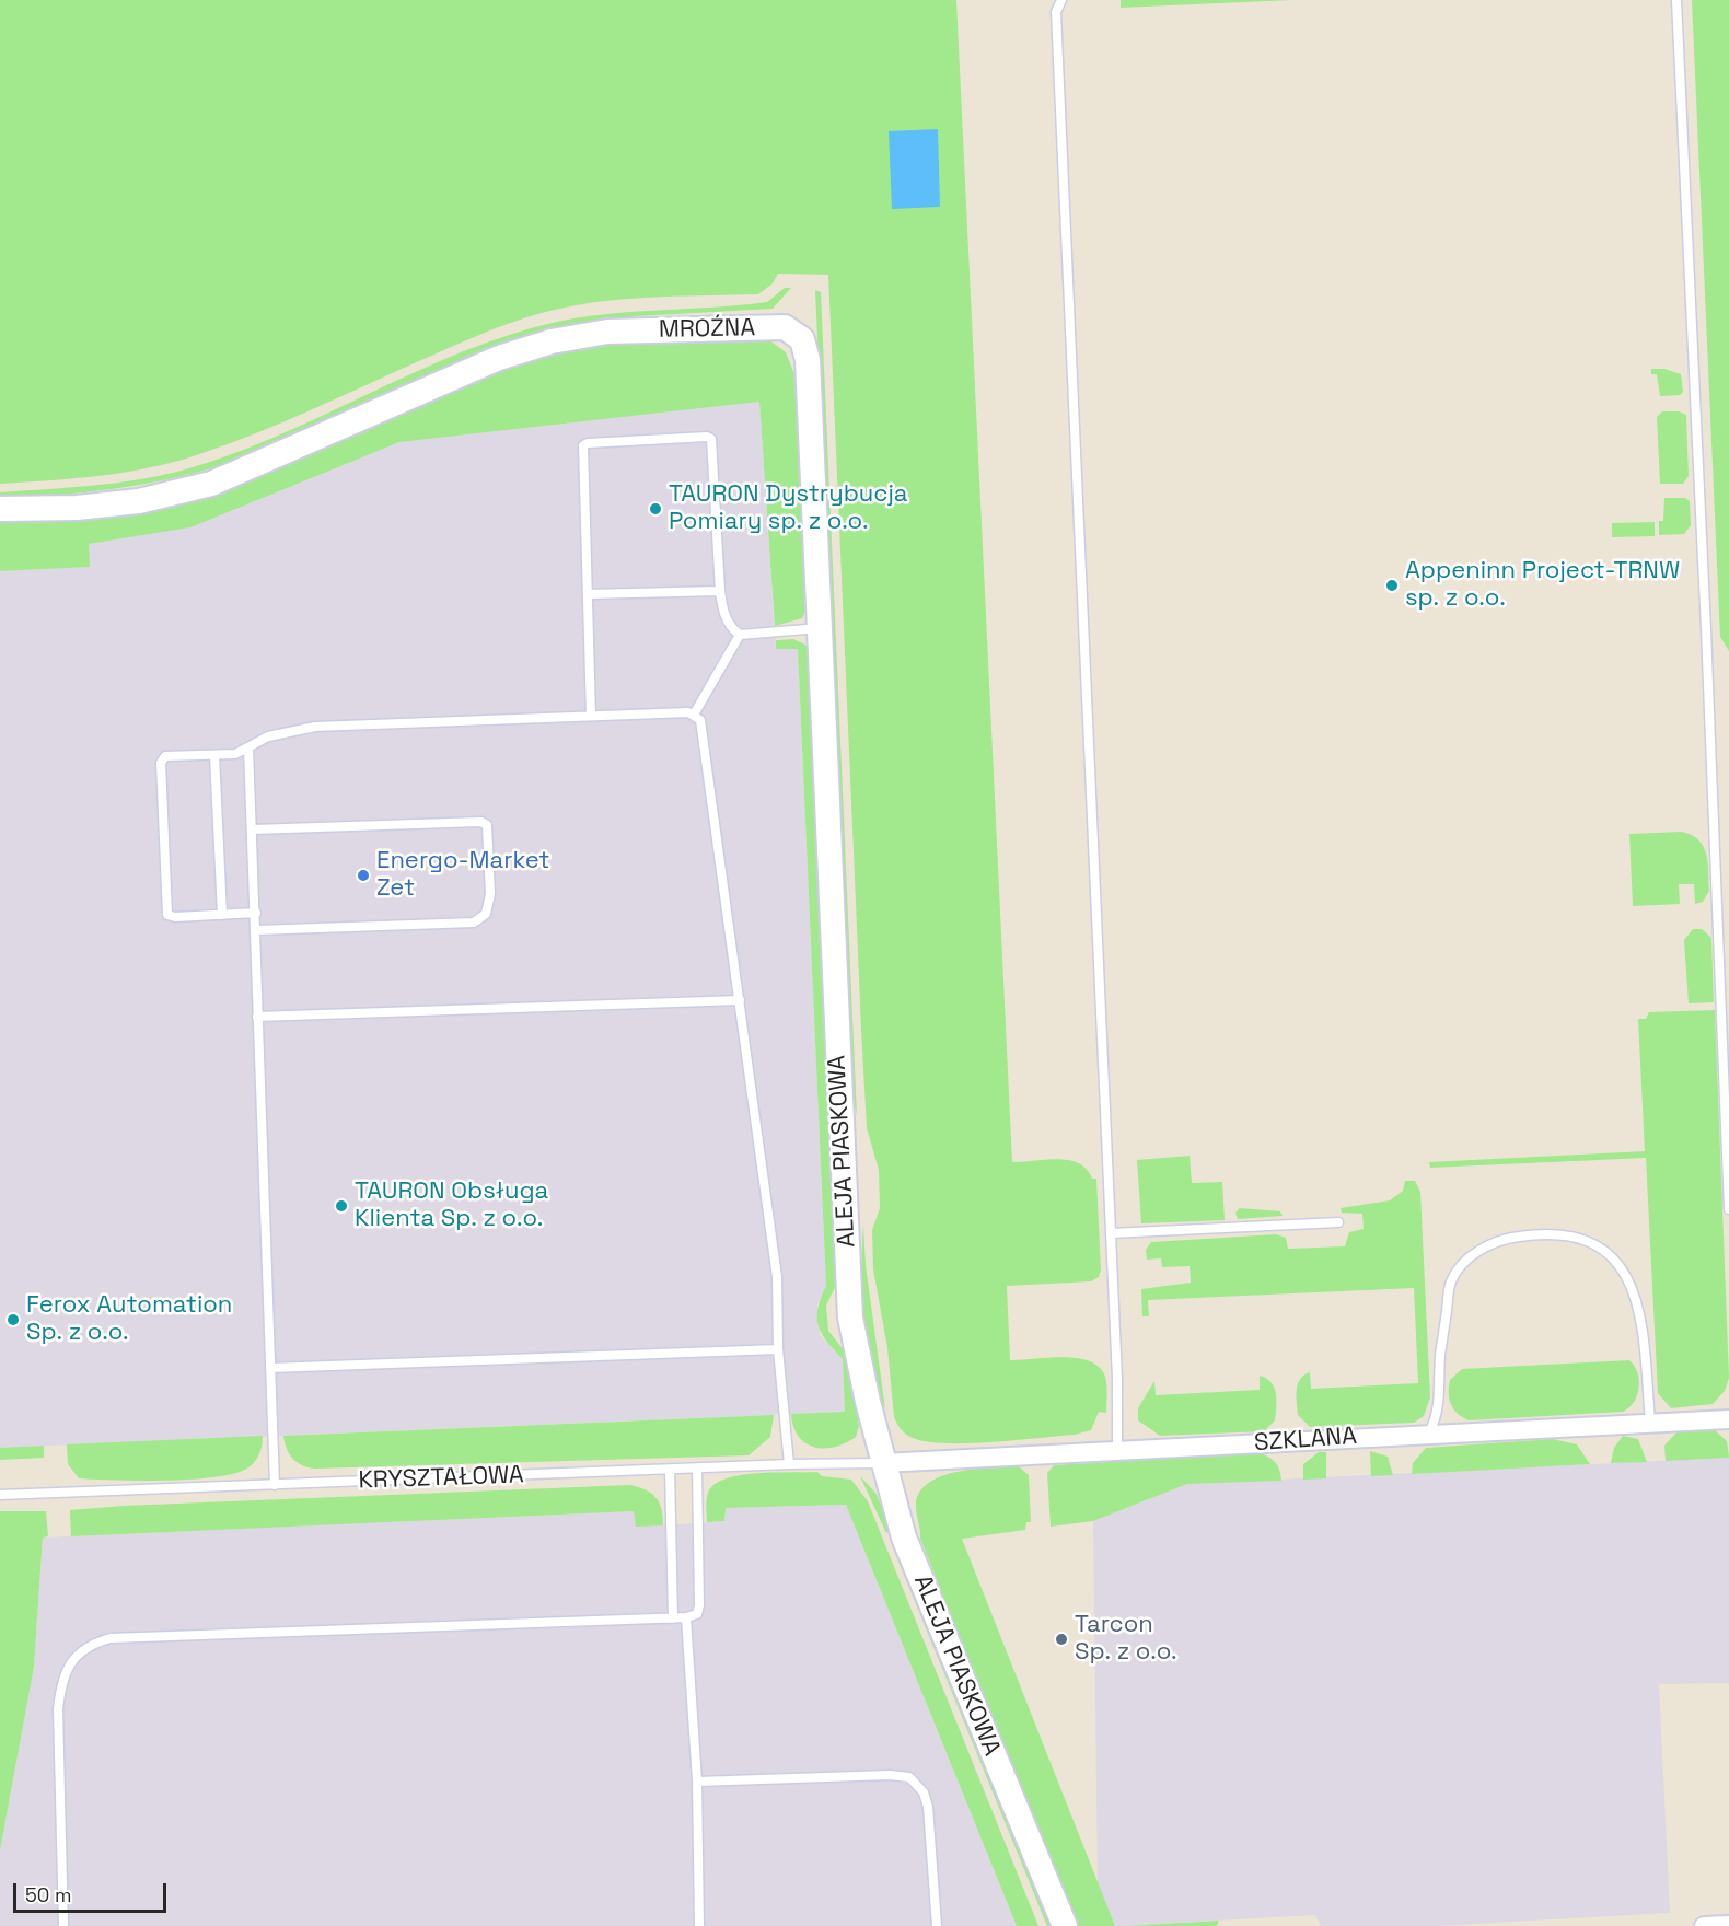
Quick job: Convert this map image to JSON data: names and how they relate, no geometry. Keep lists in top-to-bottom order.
{
  "streets": {
    "main road": ["MROŹNA", "ALEJA PIASKOWA"],
    "street": ["SZKLANA"],
    "lane": ["KRYSZTAŁOWA"]
  },
  "crossings": [
    ["MROŹNA", "ALEJA PIASKOWA"],
    ["ALEJA PIASKOWA", "SZKLANA"],
    ["ALEJA PIASKOWA", "KRYSZTAŁOWA"],
    ["SZKLANA", "KRYSZTAŁOWA"]
  ],
  "places": [
    "TAURON Dystrybucja Pomiary sp. z o.o.",
    "Appeninn Project-TRNW sp. z o.o.",
    "Energo-Market Zet",
    "TAURON Obsługa Klienta Sp. z o.o.",
    "Ferox Automation Sp. z o.o.",
    "Tarcon Sp. z o.o."
  ],
  "scale_bar": "50 m"
}
